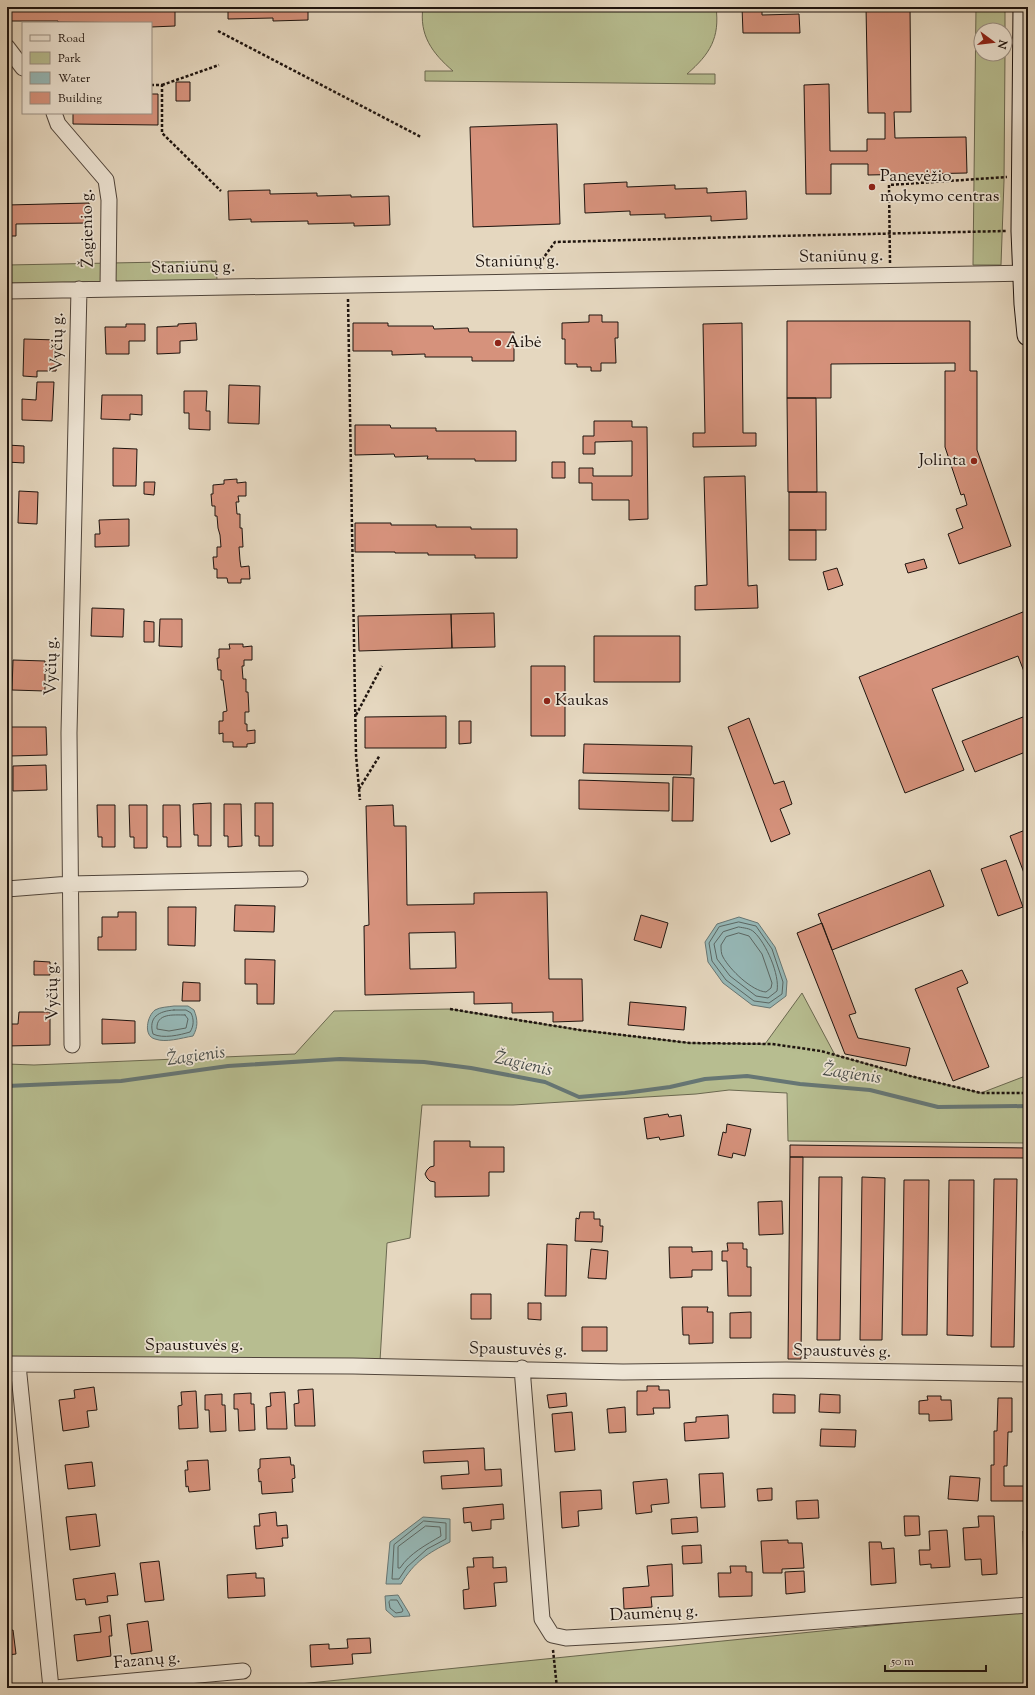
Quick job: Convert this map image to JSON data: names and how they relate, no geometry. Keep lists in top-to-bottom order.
{
  "streets": {
    "street": [
      "Žagienio g.",
      "Staniūnų g.",
      "Vyčių g.",
      "Spaustuvės g.",
      "Daumėnų g.",
      "Fazanų g."
    ]
  },
  "crossings": [
    ["Žagienio g.", "Staniūnų g."],
    ["Staniūnų g.", "Vyčių g."]
  ],
  "water": ["Žagienis"],
  "places": [
    "Panevėžio mokymo centras",
    "Aibė",
    "Jolinta",
    "Kaukas"
  ],
  "legend": [
    "Road",
    "Park",
    "Water",
    "Building"
  ],
  "scale_bar": "50 m",
  "north": "right"
}
